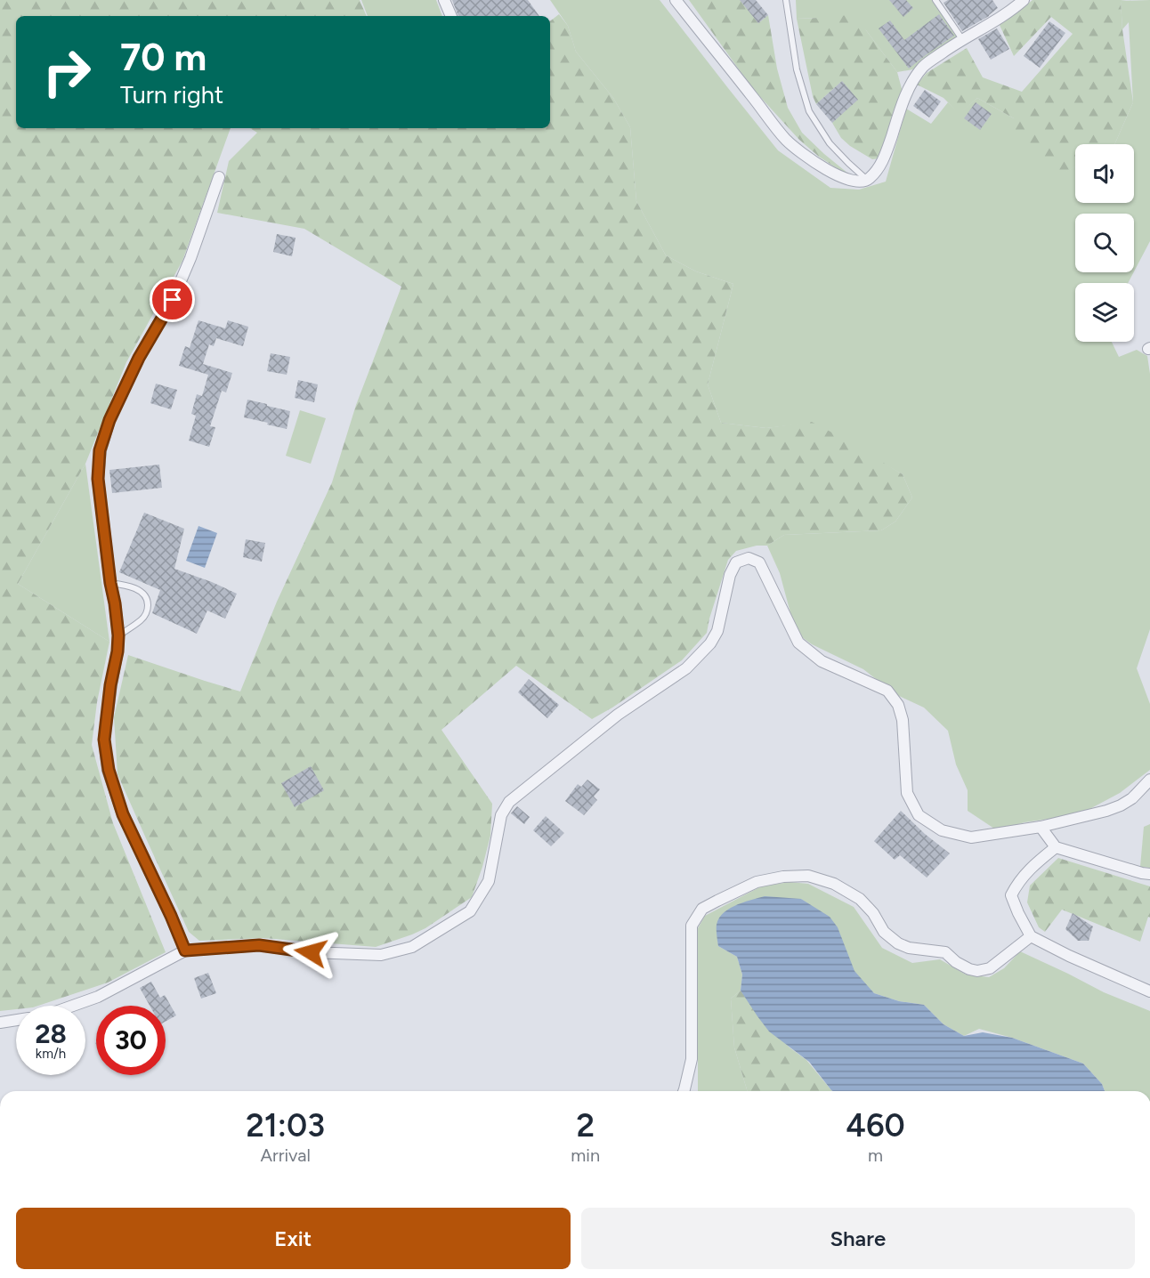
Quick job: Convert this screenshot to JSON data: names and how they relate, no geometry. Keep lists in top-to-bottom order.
{
  "page": {
    "turn": ["70 m", "Turn right"],
    "speed": "28 km/h",
    "limit": "30",
    "eta": [
      "21:03",
      "Arrival",
      "2",
      "min",
      "460",
      "m"
    ],
    "buttons": ["Exit", "Share"]
  }
}
